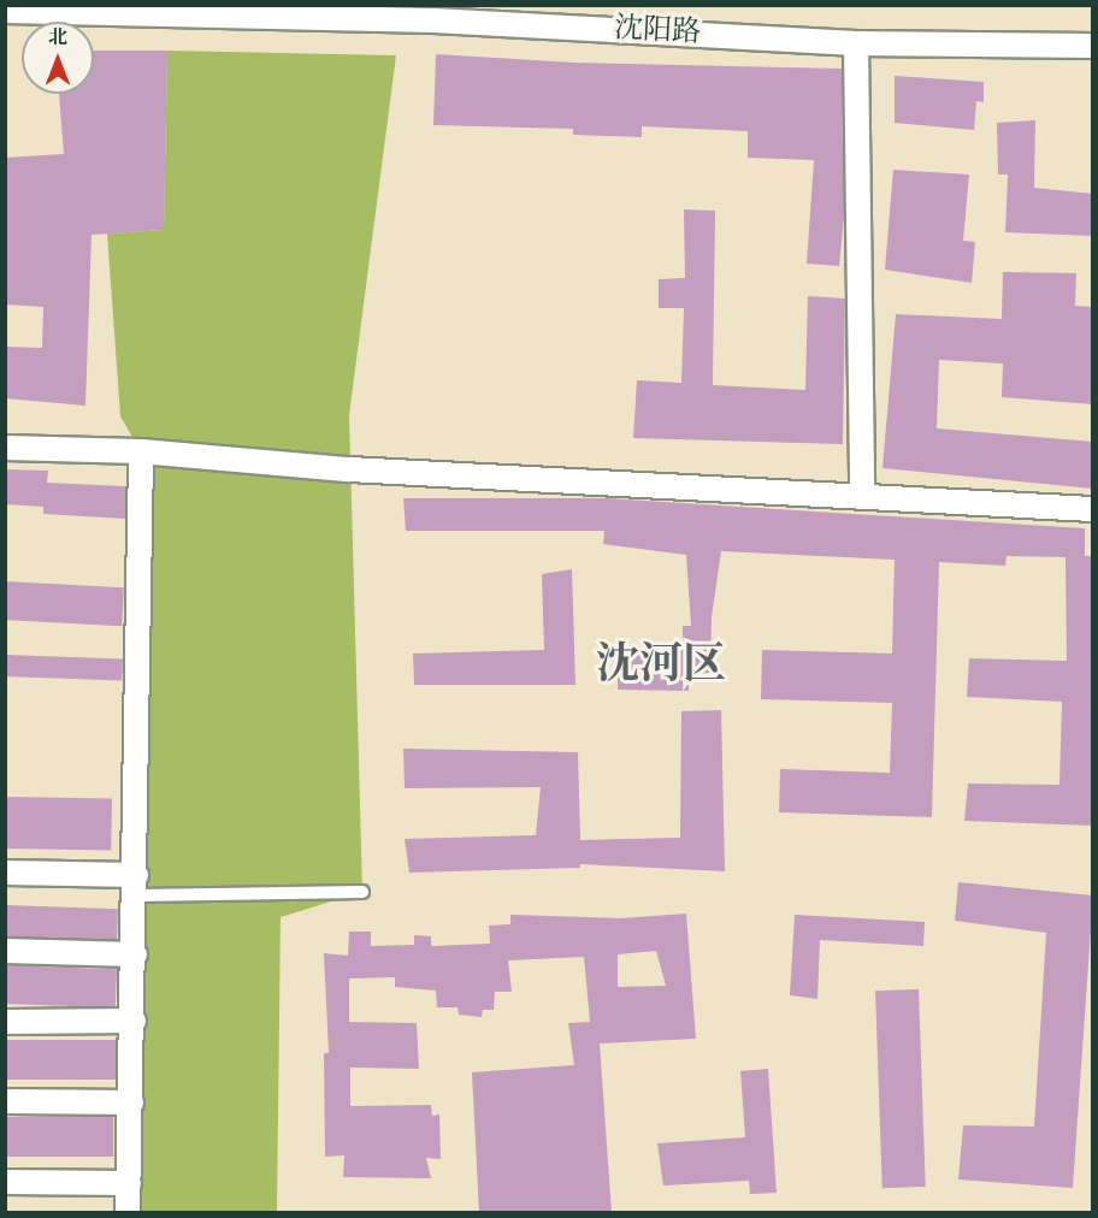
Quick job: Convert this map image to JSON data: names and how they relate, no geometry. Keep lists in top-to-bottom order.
{
  "streets": {
    "street": ["沈阳路"]
  },
  "districts": ["沈河区"],
  "north": "top"
}
